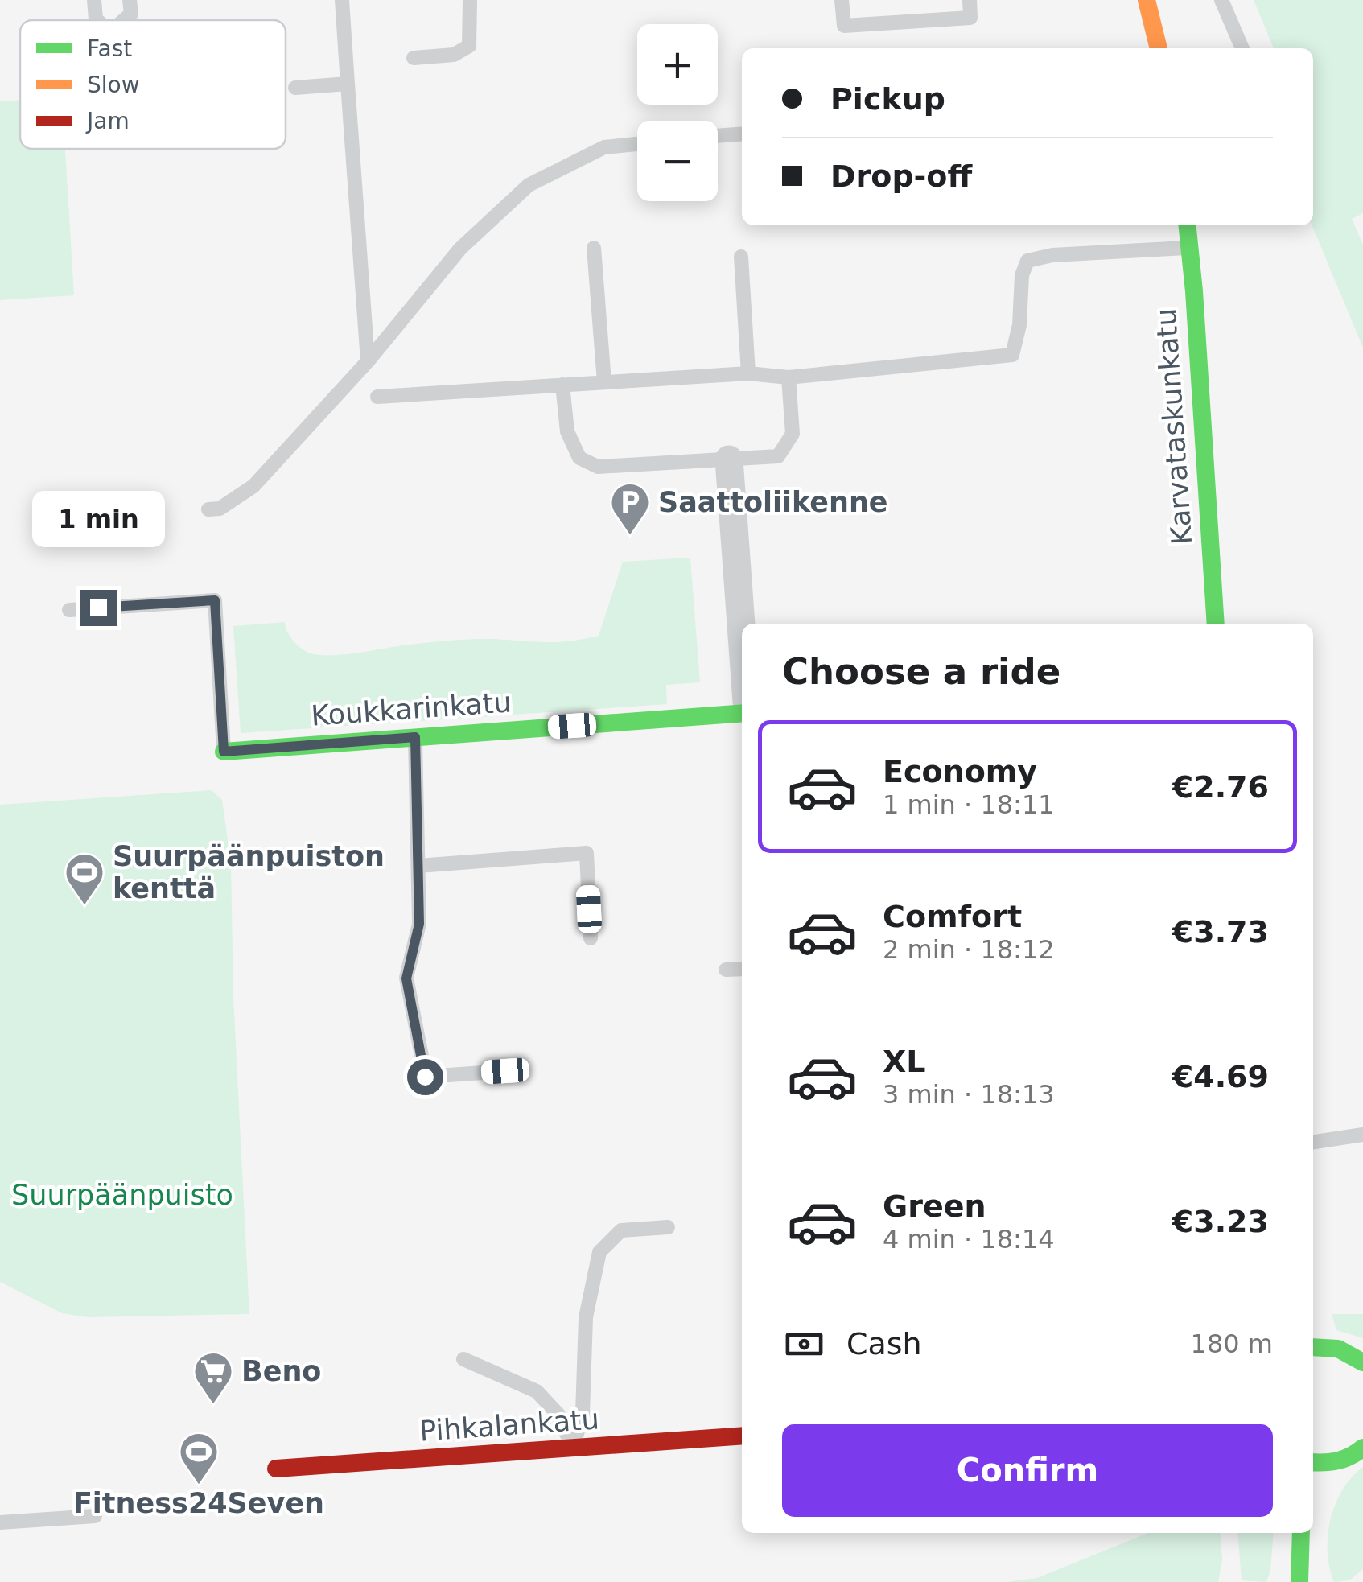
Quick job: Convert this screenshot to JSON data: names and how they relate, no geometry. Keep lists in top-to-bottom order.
{
  "streets": {
    "street": ["Karvataskunkatu", "Koukkarinkatu", "Pihkalankatu"]
  },
  "parks": ["Suurpäänpuisto"],
  "places": {
    "parking": ["Saattoliikenne"],
    "sports": ["Suurpäänpuiston kenttä", "Fitness24Seven"],
    "supermarket": ["Beno"]
  },
  "legend": ["Fast", "Slow", "Jam"],
  "page": {
    "map_buttons": ["+", "−"],
    "banner": ["Pickup", "Drop-off"],
    "bubble": "1 min",
    "heading": "Choose a ride",
    "list": [
      {
        "name": "Economy",
        "note": "1 min · 18:11",
        "value": "€2.76"
      },
      {
        "name": "Comfort",
        "note": "2 min · 18:12",
        "value": "€3.73"
      },
      {
        "name": "XL",
        "note": "3 min · 18:13",
        "value": "€4.69"
      },
      {
        "name": "Green",
        "note": "4 min · 18:14",
        "value": "€3.23"
      }
    ],
    "pay": ["Cash", "180 m"],
    "buttons": "Confirm"
  }
}
